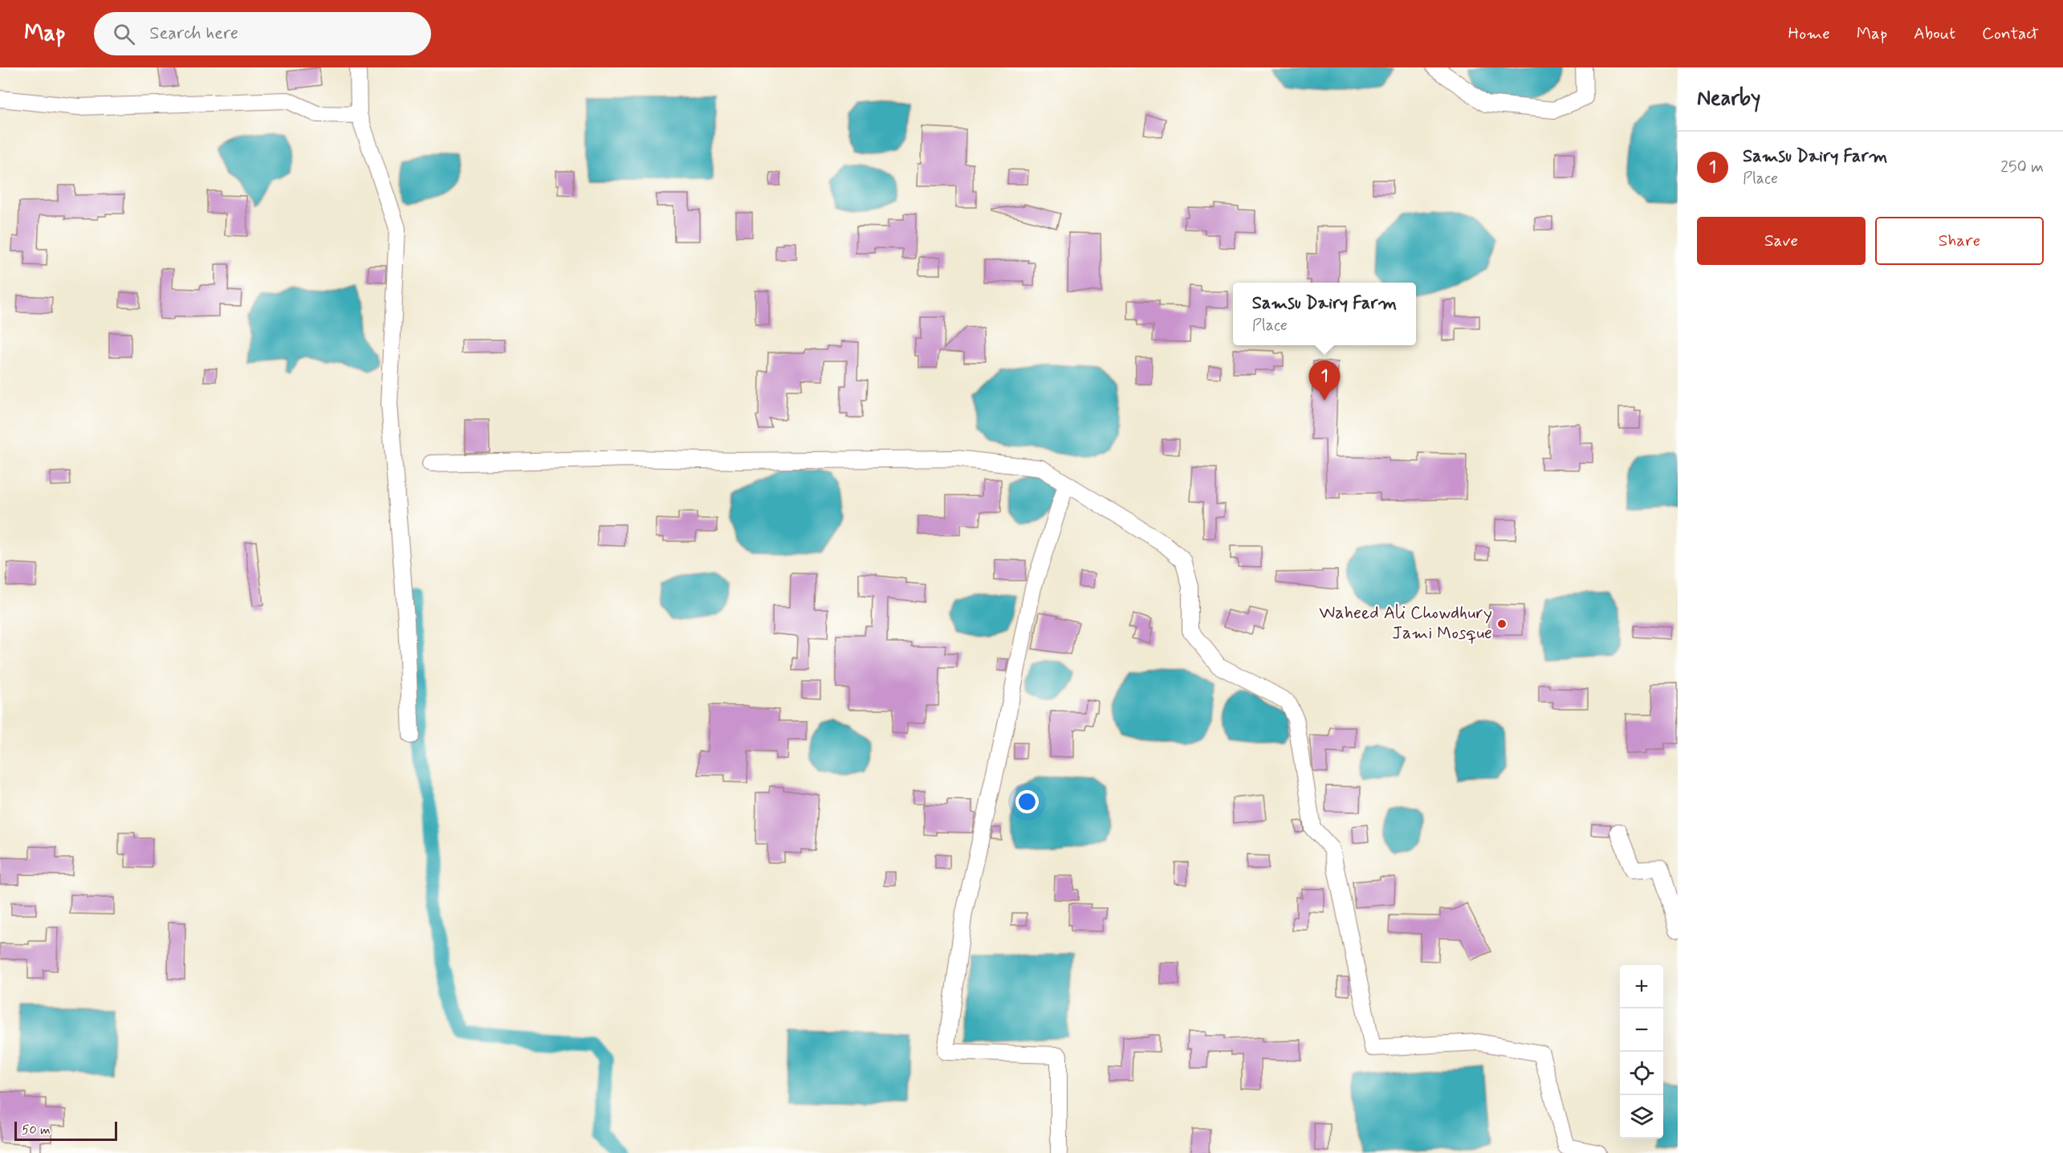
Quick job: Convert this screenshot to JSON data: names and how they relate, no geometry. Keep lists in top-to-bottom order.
{
  "places": ["Waheed Ali Chowdhury Jami Mosque"],
  "scale_bar": "50 m",
  "page": {
    "header": "Map",
    "search": "Search here",
    "nav": [
      "Home",
      "Map",
      "About",
      "Contact"
    ],
    "heading": "Nearby",
    "list": [
      {
        "mark": "1",
        "name": "Samsu Dairy Farm",
        "note": "Place",
        "value": "250 m"
      }
    ],
    "buttons": ["Save", "Share"],
    "popup": ["Samsu Dairy Farm", "Place"],
    "pins": "1",
    "map_buttons": ["+", "−"],
    "scale": "50 m"
  }
}
